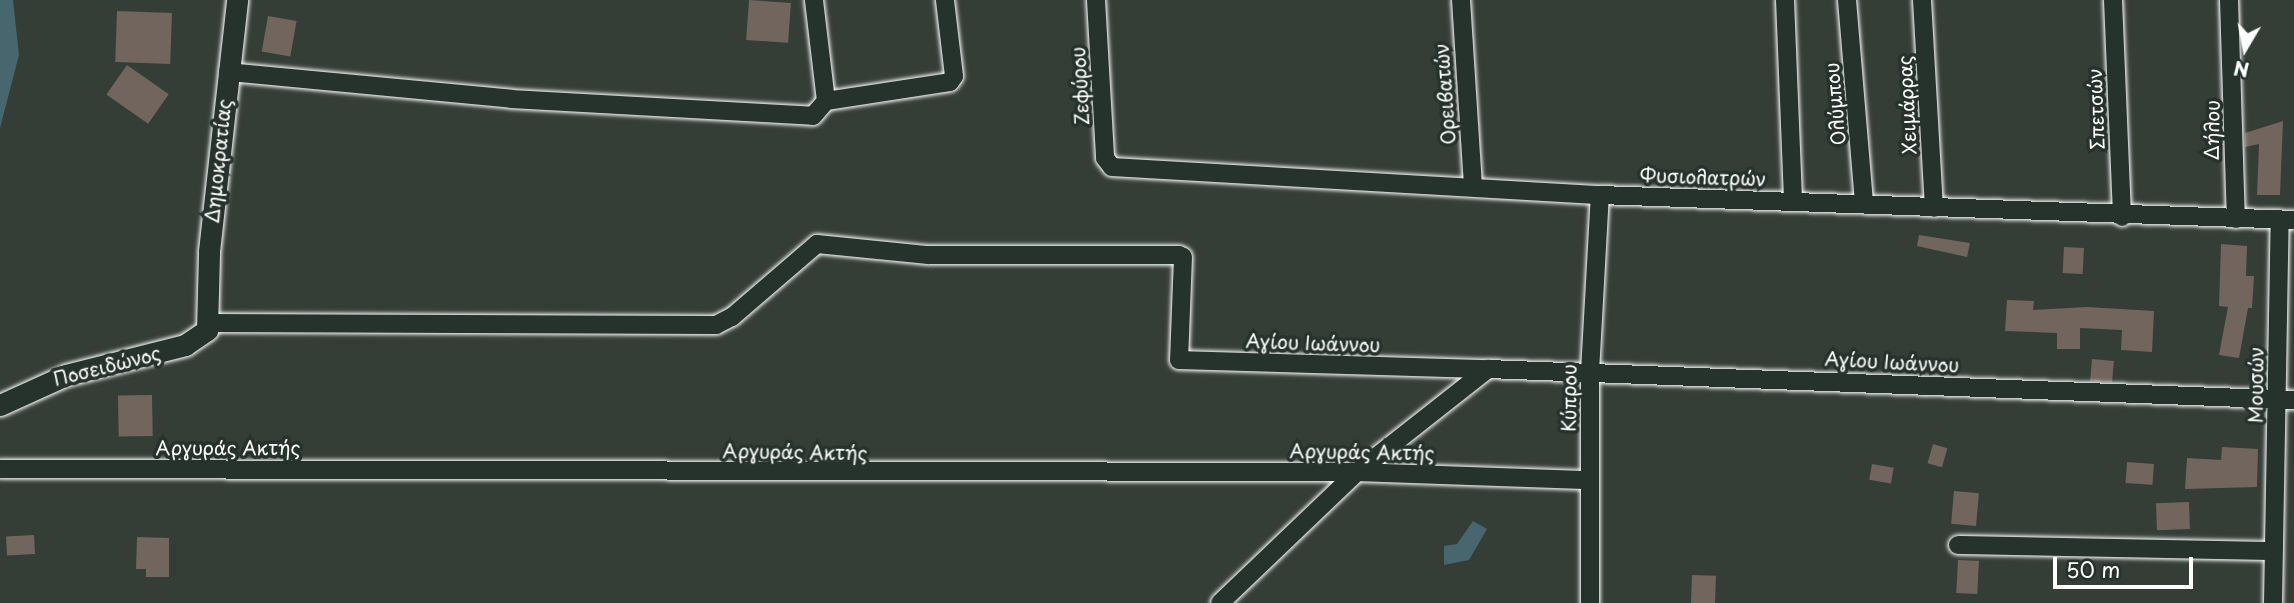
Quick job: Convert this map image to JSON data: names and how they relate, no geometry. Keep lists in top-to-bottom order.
{
  "streets": {
    "street": [
      "Ζεφύρου",
      "Ορειβατών",
      "Ολύμπου",
      "Χειμάρρας",
      "Σπετσών",
      "Δήλου",
      "Δημοκρατίας",
      "Φυσιολατρών",
      "Αγίου Ιωάννου",
      "Ποσειδώνος",
      "Μουσών",
      "Κύπρου",
      "Αργυράς Ακτής"
    ]
  },
  "crossings": [
    ["Ζεφύρου", "Φυσιολατρών"],
    ["Ορειβατών", "Φυσιολατρών"],
    ["Ολύμπου", "Φυσιολατρών"],
    ["Χειμάρρας", "Φυσιολατρών"],
    ["Σπετσών", "Φυσιολατρών"],
    ["Δήλου", "Φυσιολατρών"],
    ["Δημοκρατίας", "Αγίου Ιωάννου"],
    ["Δημοκρατίας", "Ποσειδώνος"],
    ["Φυσιολατρών", "Μουσών"],
    ["Φυσιολατρών", "Κύπρου"],
    ["Αγίου Ιωάννου", "Ποσειδώνος"],
    ["Αγίου Ιωάννου", "Μουσών"],
    ["Αγίου Ιωάννου", "Κύπρου"],
    ["Κύπρου", "Αργυράς Ακτής"]
  ],
  "scale_bar": "50 m",
  "north": "bottom"
}
